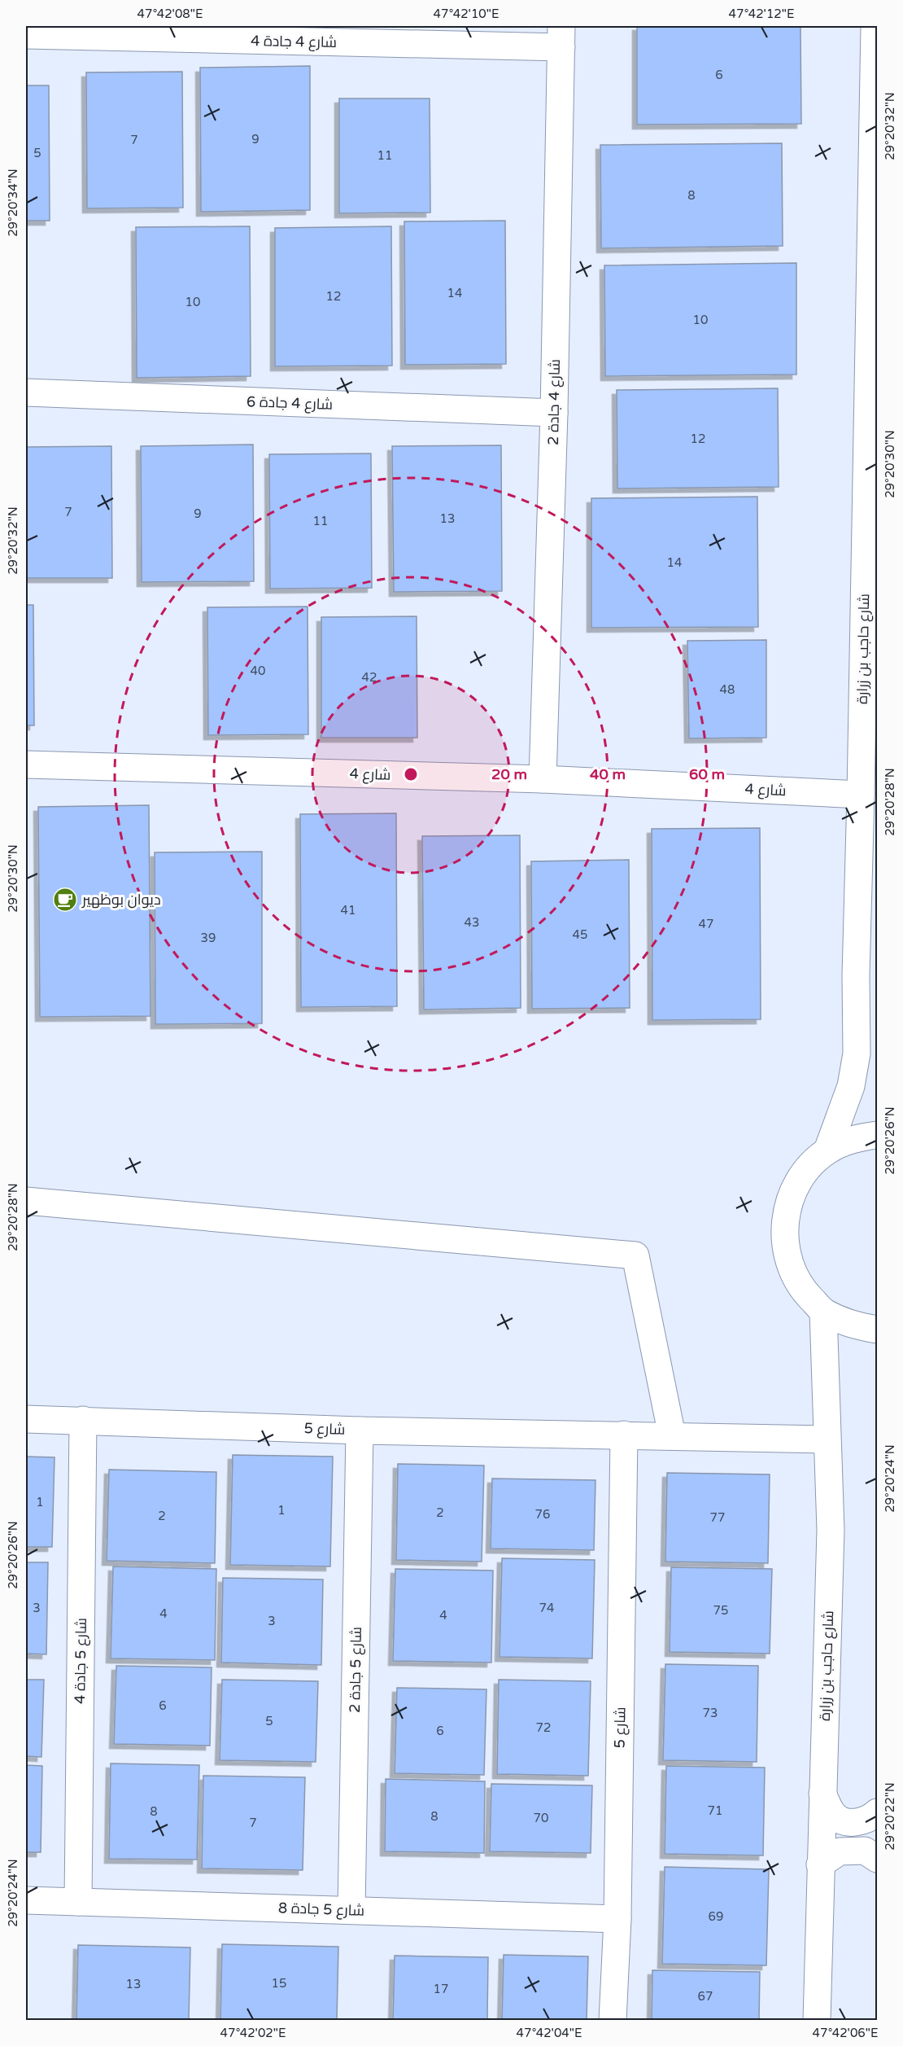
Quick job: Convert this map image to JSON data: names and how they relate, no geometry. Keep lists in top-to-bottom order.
{
  "streets": {
    "street": [
      "شارع 4 جادة 4",
      "شارع 4 جادة 2",
      "شارع 4 جادة 6",
      "شارع حاجب بن زرارة",
      "شارع 4",
      "شارع 5",
      "شارع 5 جادة 4",
      "شارع 5 جادة 2",
      "شارع 5 جادة 8"
    ]
  },
  "crossings": [
    ["شارع 4 جادة 4", "شارع 4 جادة 2"],
    ["شارع 4 جادة 2", "شارع 4 جادة 6"],
    ["شارع 4 جادة 2", "شارع 4"],
    ["شارع حاجب بن زرارة", "شارع 4"],
    ["شارع حاجب بن زرارة", "شارع 5"],
    ["شارع 5", "شارع 5 جادة 4"],
    ["شارع 5", "شارع 5 جادة 2"],
    ["شارع 5", "شارع 5 جادة 8"],
    ["شارع 5 جادة 4", "شارع 5 جادة 8"],
    ["شارع 5 جادة 2", "شارع 5 جادة 8"]
  ],
  "places": {
    "cafe": ["ديوان بوظهير"]
  },
  "house_numbers": [
    "6",
    "9",
    "7",
    "5",
    "11",
    "8",
    "14",
    "12",
    "10",
    "10",
    "12",
    "7",
    "9",
    "13",
    "11",
    "14",
    "40",
    "42",
    "48",
    "41",
    "43",
    "47",
    "45",
    "39",
    "1",
    "1",
    "2",
    "76",
    "2",
    "77",
    "3",
    "74",
    "75",
    "4",
    "4",
    "3",
    "6",
    "73",
    "5",
    "72",
    "6",
    "71",
    "8",
    "8",
    "70",
    "7",
    "69",
    "15",
    "13",
    "17",
    "67"
  ],
  "coordinates": [
    "47°42'08\"E",
    "47°42'10\"E",
    "47°42'12\"E",
    "29°20'32\"N",
    "29°20'34\"N",
    "29°20'30\"N",
    "29°20'28\"N",
    "29°20'26\"N",
    "29°20'24\"N",
    "29°20'22\"N",
    "47°42'02\"E",
    "47°42'04\"E",
    "47°42'06\"E"
  ],
  "rings": ["20 m", "40 m", "60 m"]
}
